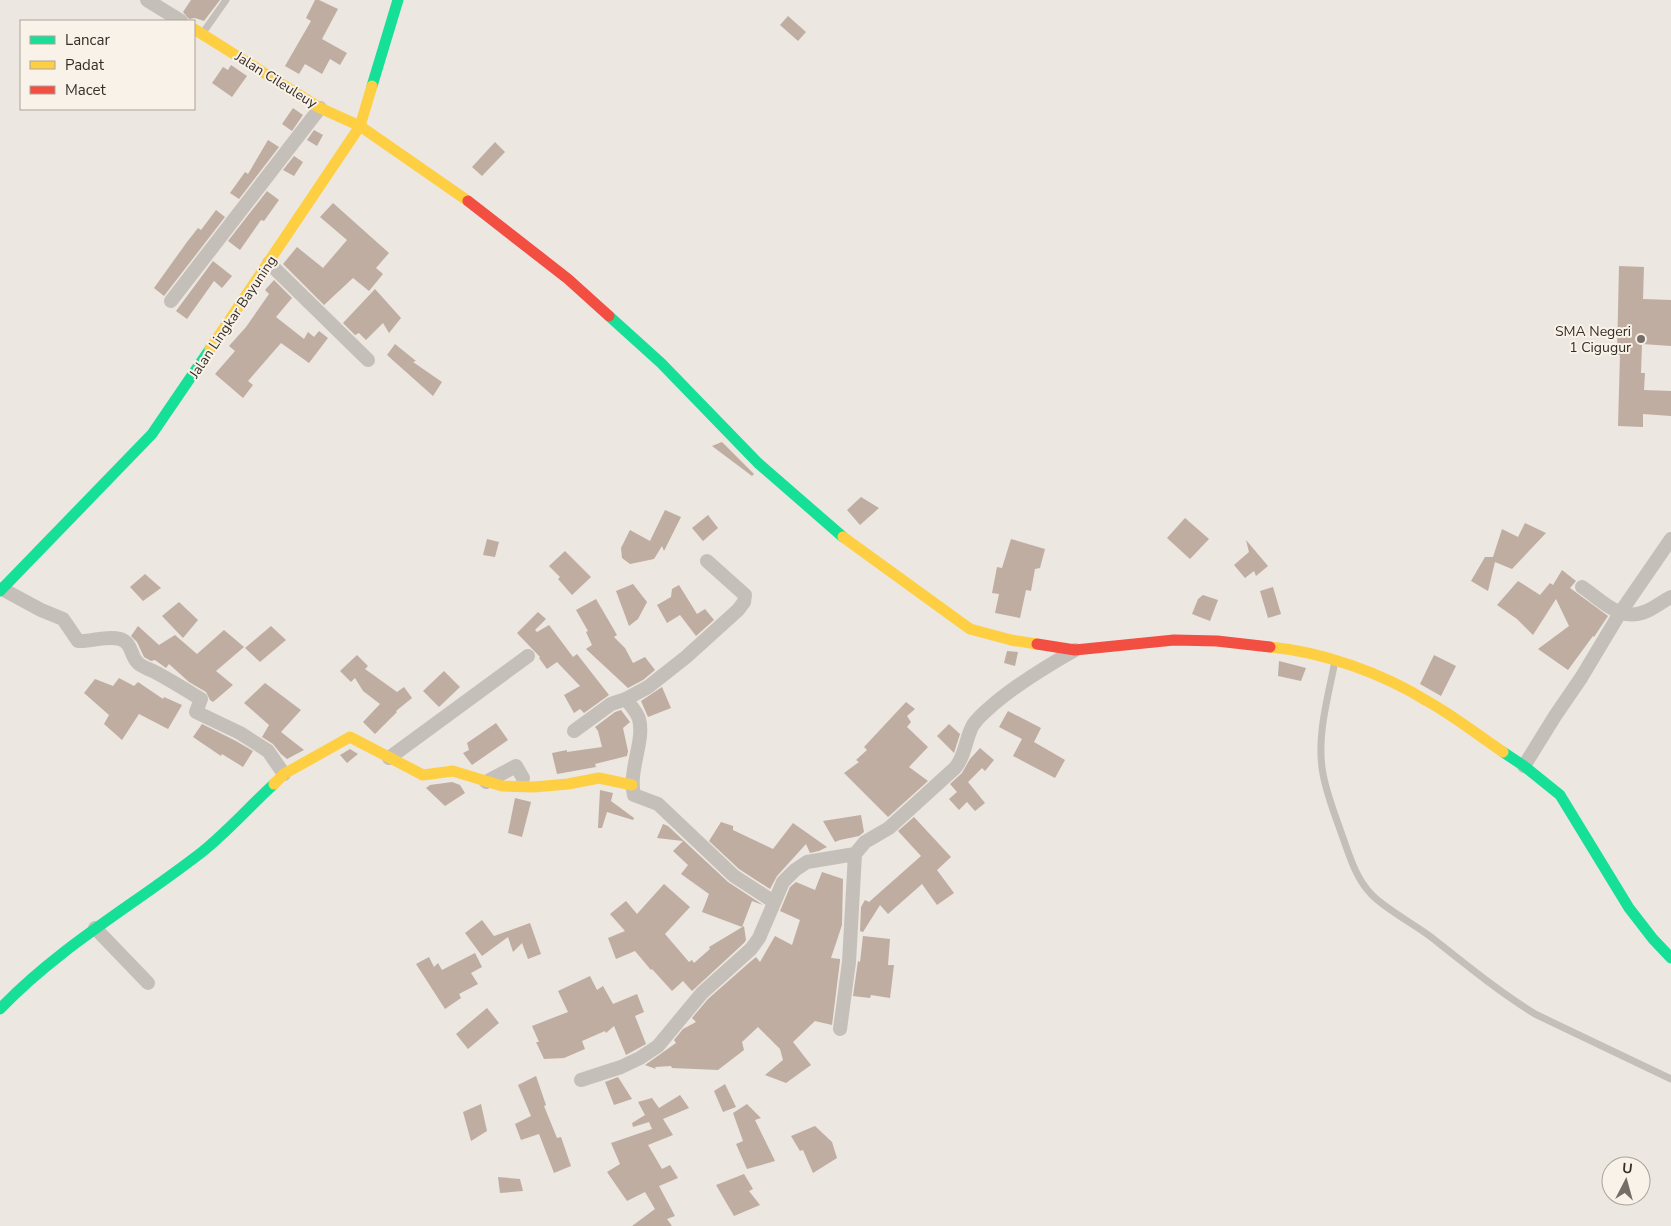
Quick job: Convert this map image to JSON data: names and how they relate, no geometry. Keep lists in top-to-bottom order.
{
  "streets": {
    "street": ["Jalan Cileuleuy", "Jalan Lingkar Bayuning"]
  },
  "crossings": [
    ["Jalan Cileuleuy", "Jalan Lingkar Bayuning"]
  ],
  "places": ["SMA Negeri 1 Cigugur"],
  "legend": ["Lancar", "Padat", "Macet"],
  "north": "top"
}
